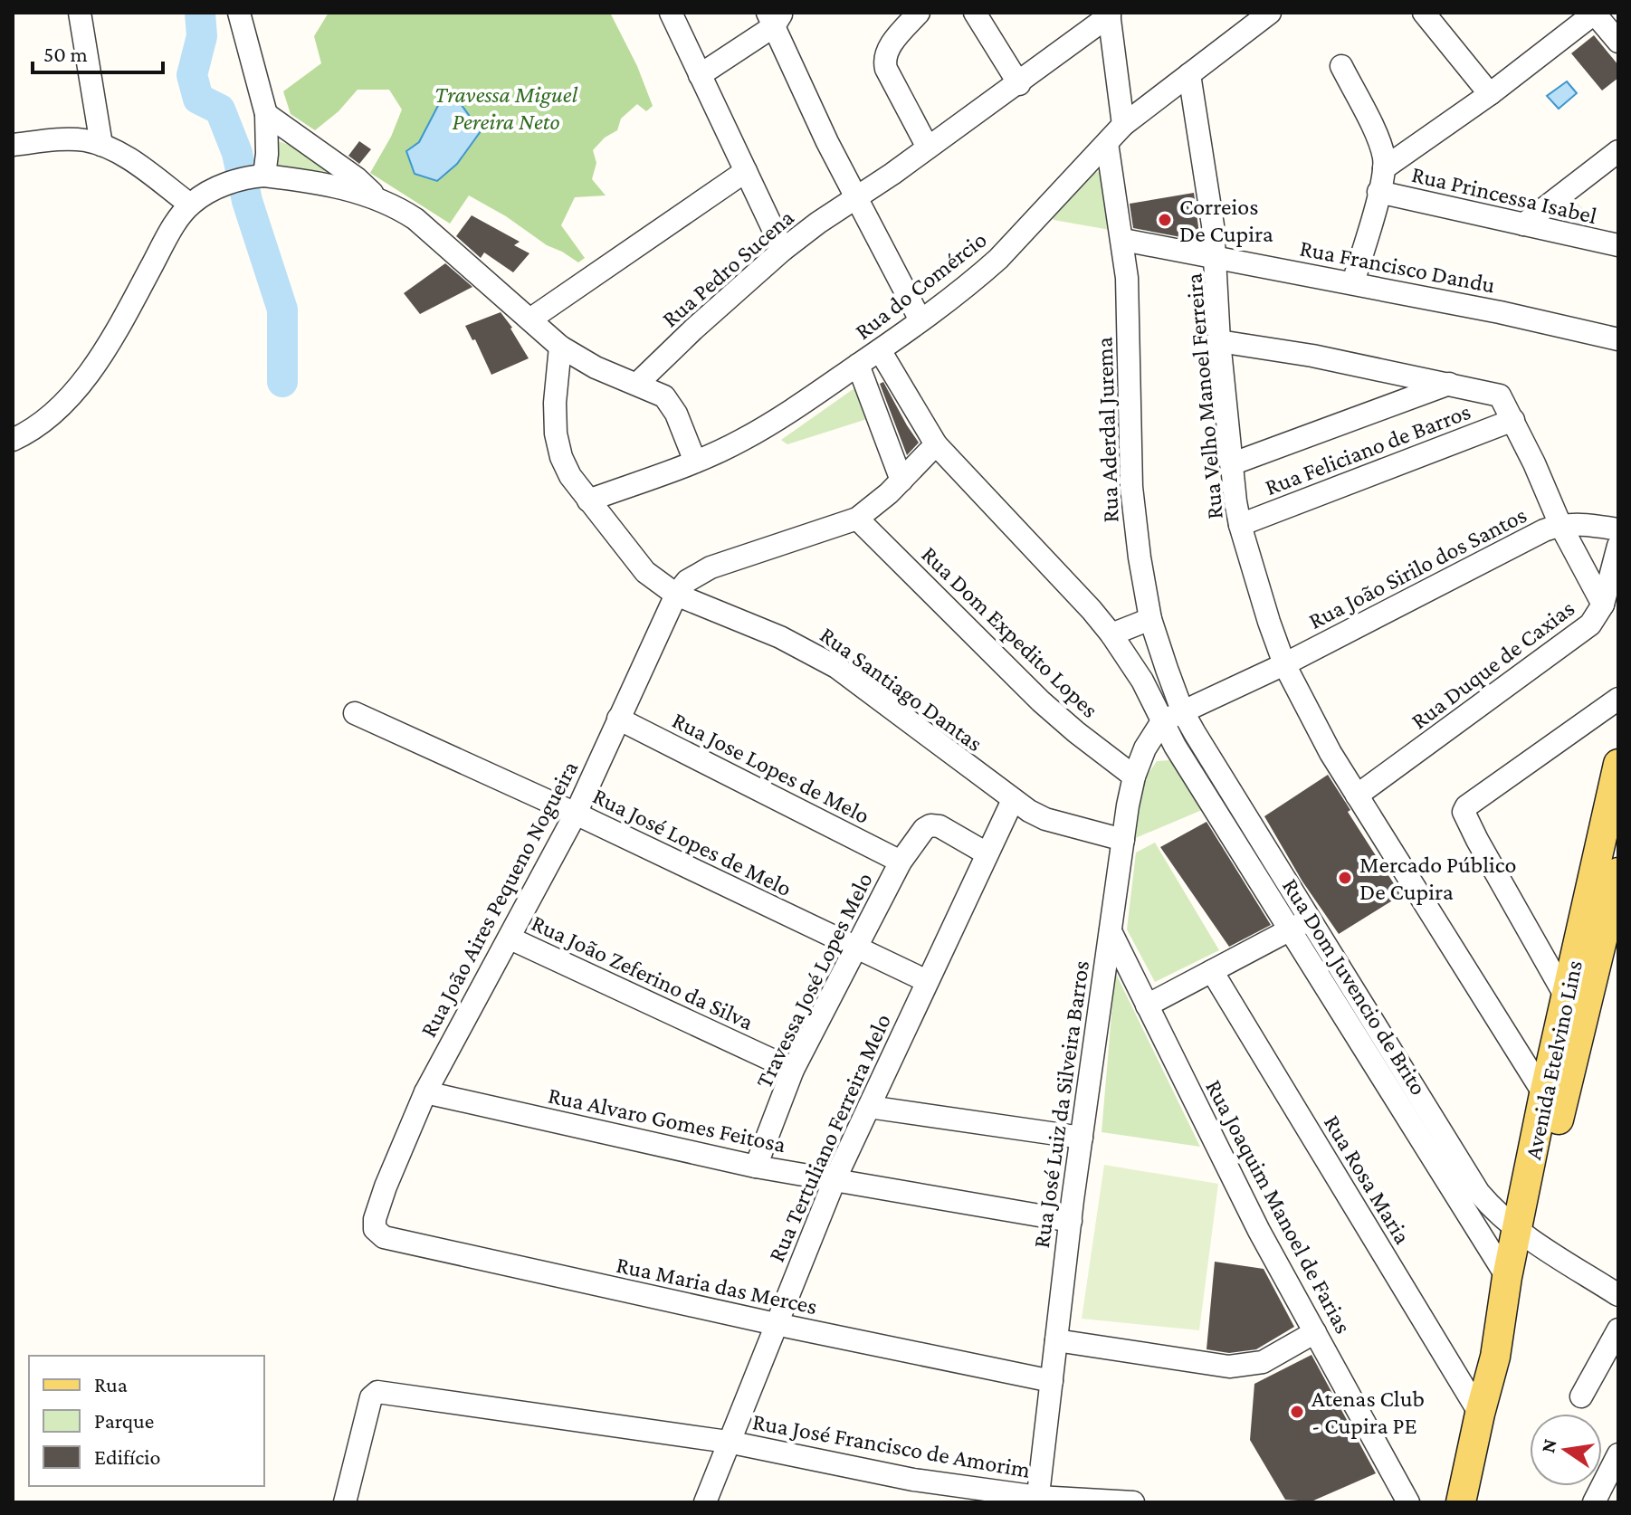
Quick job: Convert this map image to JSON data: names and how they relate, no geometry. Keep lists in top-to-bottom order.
{
  "streets": {
    "main road": ["Avenida Etelvino Lins"],
    "street": [
      "Rua Princessa Isabel",
      "Rua Francisco Dandu",
      "Rua Pedro Sucena",
      "Rua do Comércio",
      "Rua Velho Manoel Ferreira",
      "Rua Aderdal Jurema",
      "Rua Feliciano de Barros",
      "Rua João Sirilo dos Santos",
      "Rua Dom Expedito Lopes",
      "Rua Duque de Caxias",
      "Rua Santiago Dantas",
      "Rua Jose Lopes de Melo",
      "Rua José Lopes de Melo",
      "Rua João Aires Pequeno Nogueira",
      "Rua João Zeferino da Silva",
      "Travessa José Lopes Melo",
      "Rua Dom Juvencio de Brito",
      "Rua José Luiz da Silveira Barros",
      "Rua Alvaro Gomes Feitosa",
      "Rua Tertuliano Ferreira Melo",
      "Rua Rosa Maria",
      "Rua Joaquim Manoel de Farias",
      "Rua Maria das Merces",
      "Rua José Francisco de Amorim"
    ]
  },
  "crossings": [
    ["Rua Francisco Dandu", "Rua Velho Manoel Ferreira"],
    ["Rua Francisco Dandu", "Rua Aderdal Jurema"],
    ["Rua do Comércio", "Rua Velho Manoel Ferreira"],
    ["Rua do Comércio", "Rua Aderdal Jurema"],
    ["Rua do Comércio", "Rua Santiago Dantas"],
    ["Rua do Comércio", "Rua Dom Juvencio de Brito"],
    ["Rua Velho Manoel Ferreira", "Rua Feliciano de Barros"],
    ["Rua Velho Manoel Ferreira", "Rua João Sirilo dos Santos"],
    ["Rua Velho Manoel Ferreira", "Rua Duque de Caxias"],
    ["Rua Velho Manoel Ferreira", "Avenida Etelvino Lins"],
    ["Rua Aderdal Jurema", "Rua João Sirilo dos Santos"],
    ["Rua Aderdal Jurema", "Rua Dom Juvencio de Brito"],
    ["Rua João Sirilo dos Santos", "Rua Dom Juvencio de Brito"],
    ["Rua João Sirilo dos Santos", "Rua José Luiz da Silveira Barros"],
    ["Rua Dom Expedito Lopes", "Rua José Luiz da Silveira Barros"],
    ["Rua Santiago Dantas", "Rua João Aires Pequeno Nogueira"],
    ["Rua Santiago Dantas", "Rua José Luiz da Silveira Barros"],
    ["Rua Santiago Dantas", "Rua Tertuliano Ferreira Melo"],
    ["Rua Jose Lopes de Melo", "Rua João Aires Pequeno Nogueira"],
    ["Rua Jose Lopes de Melo", "Travessa José Lopes Melo"],
    ["Rua José Lopes de Melo", "Rua João Aires Pequeno Nogueira"],
    ["Rua José Lopes de Melo", "Travessa José Lopes Melo"],
    ["Rua José Lopes de Melo", "Rua Tertuliano Ferreira Melo"],
    ["Rua João Aires Pequeno Nogueira", "Rua João Zeferino da Silva"],
    ["Rua João Aires Pequeno Nogueira", "Rua Alvaro Gomes Feitosa"],
    ["Rua João Aires Pequeno Nogueira", "Rua Maria das Merces"],
    ["Rua João Zeferino da Silva", "Travessa José Lopes Melo"],
    ["Travessa José Lopes Melo", "Rua Alvaro Gomes Feitosa"],
    ["Travessa José Lopes Melo", "Rua Tertuliano Ferreira Melo"],
    ["Rua Dom Juvencio de Brito", "Avenida Etelvino Lins"],
    ["Rua Dom Juvencio de Brito", "Rua José Luiz da Silveira Barros"],
    ["Avenida Etelvino Lins", "Rua Rosa Maria"],
    ["Rua José Luiz da Silveira Barros", "Rua Alvaro Gomes Feitosa"],
    ["Rua José Luiz da Silveira Barros", "Rua Joaquim Manoel de Farias"],
    ["Rua José Luiz da Silveira Barros", "Rua Maria das Merces"],
    ["Rua José Luiz da Silveira Barros", "Rua José Francisco de Amorim"],
    ["Rua Alvaro Gomes Feitosa", "Rua Tertuliano Ferreira Melo"],
    ["Rua Tertuliano Ferreira Melo", "Rua Maria das Merces"],
    ["Rua Tertuliano Ferreira Melo", "Rua José Francisco de Amorim"]
  ],
  "parks": ["Travessa Miguel Pereira Neto"],
  "places": ["Correios De Cupira", "Mercado Público De Cupira", "Atenas Club - Cupira PE"],
  "legend": ["Rua", "Parque", "Edifício"],
  "scale_bar": "50 m",
  "north": "left"
}
